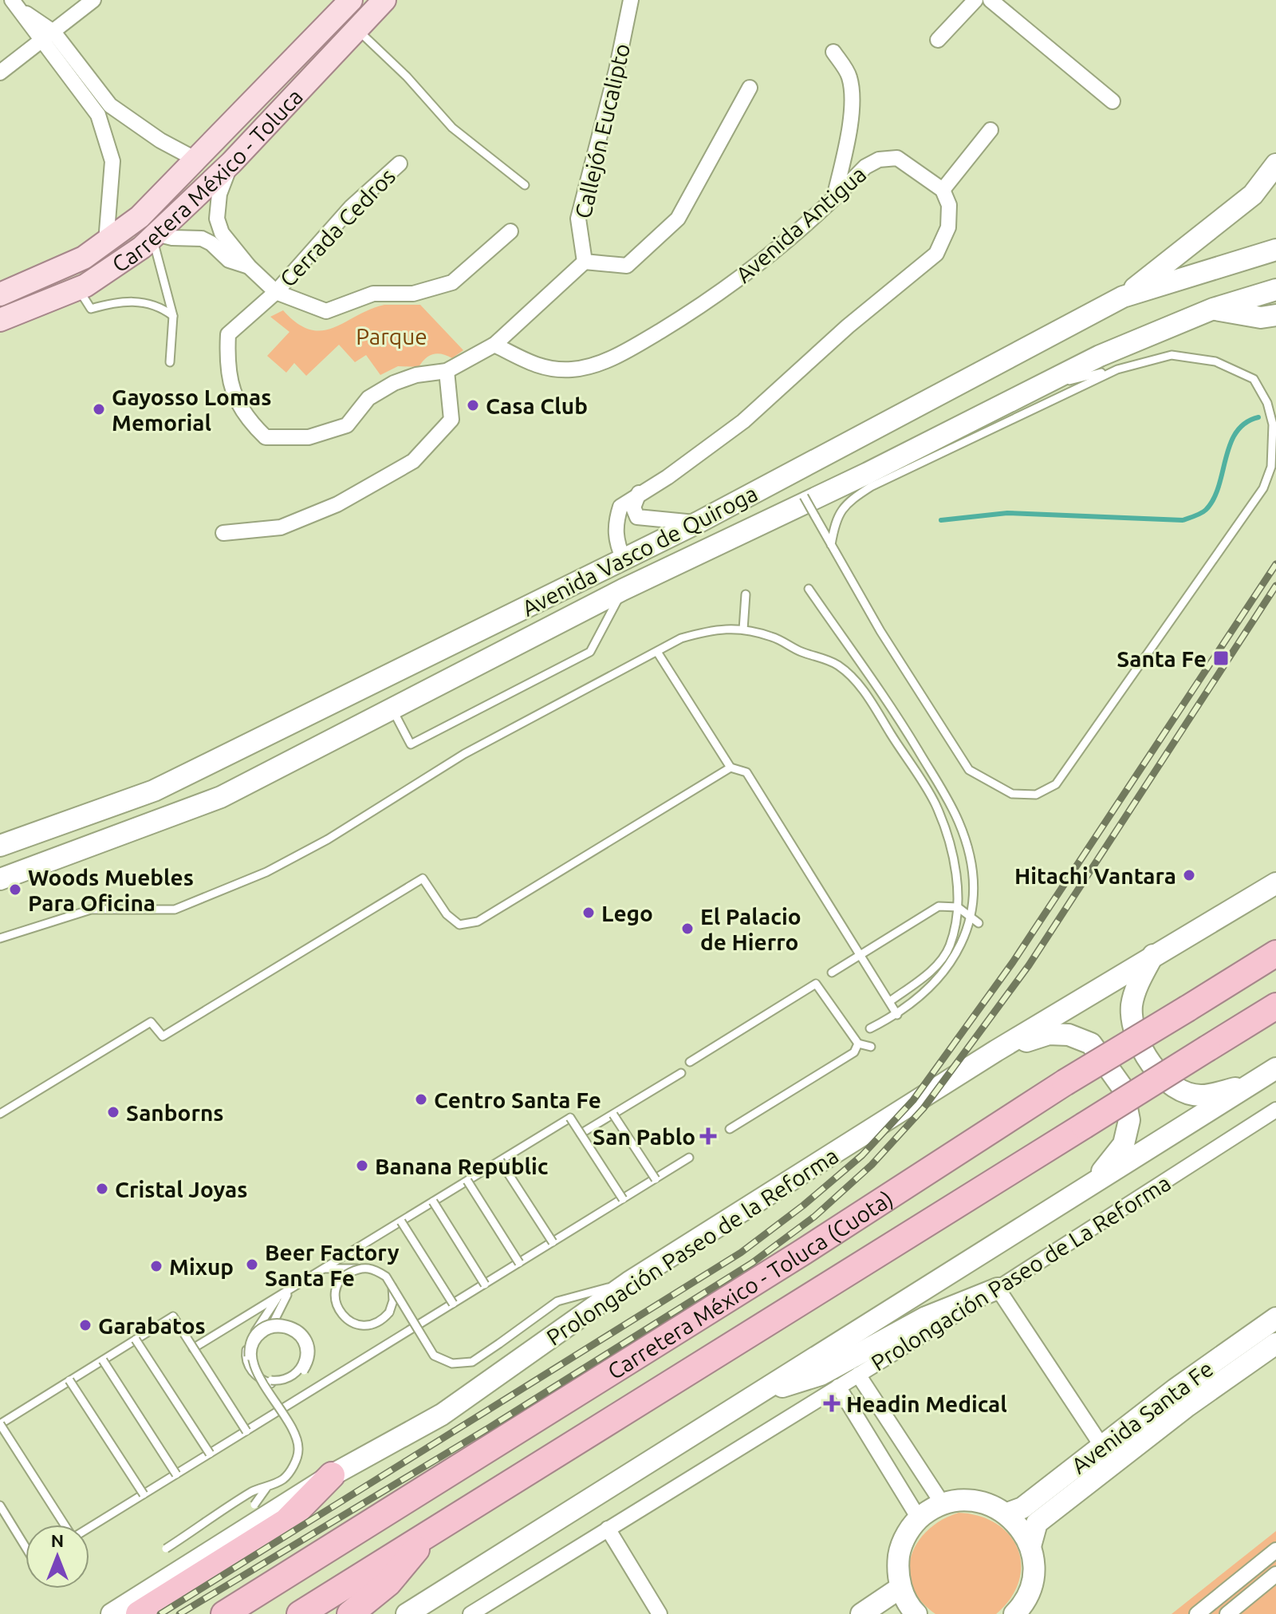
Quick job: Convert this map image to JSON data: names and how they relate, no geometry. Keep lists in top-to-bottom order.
{
  "streets": {
    "highway": ["Carretera México - Toluca (Cuota)"],
    "main road": [
      "Carretera México - Toluca",
      "Avenida Vasco de Quiroga",
      "Prolongación Paseo de la Reforma",
      "Avenida Santa Fe"
    ],
    "street": [
      "Callejón Eucalipto",
      "Avenida Antigua",
      "Cerrada Cedros",
      "Prolongación Paseo de La Reforma"
    ]
  },
  "parks": ["Parque"],
  "places": {
    "other": [
      "Casa Club",
      "Gayosso Lomas Memorial",
      "Hitachi Vantara",
      "Woods Muebles Para Oficina",
      "Lego",
      "El Palacio de Hierro",
      "Centro Santa Fe",
      "Sanborns",
      "Banana Republic",
      "Cristal Joyas",
      "Beer Factory Santa Fe",
      "Mixup",
      "Garabatos"
    ],
    "transit": ["Santa Fe"],
    "health": ["San Pablo", "Headin Medical"]
  },
  "north": "top"
}
